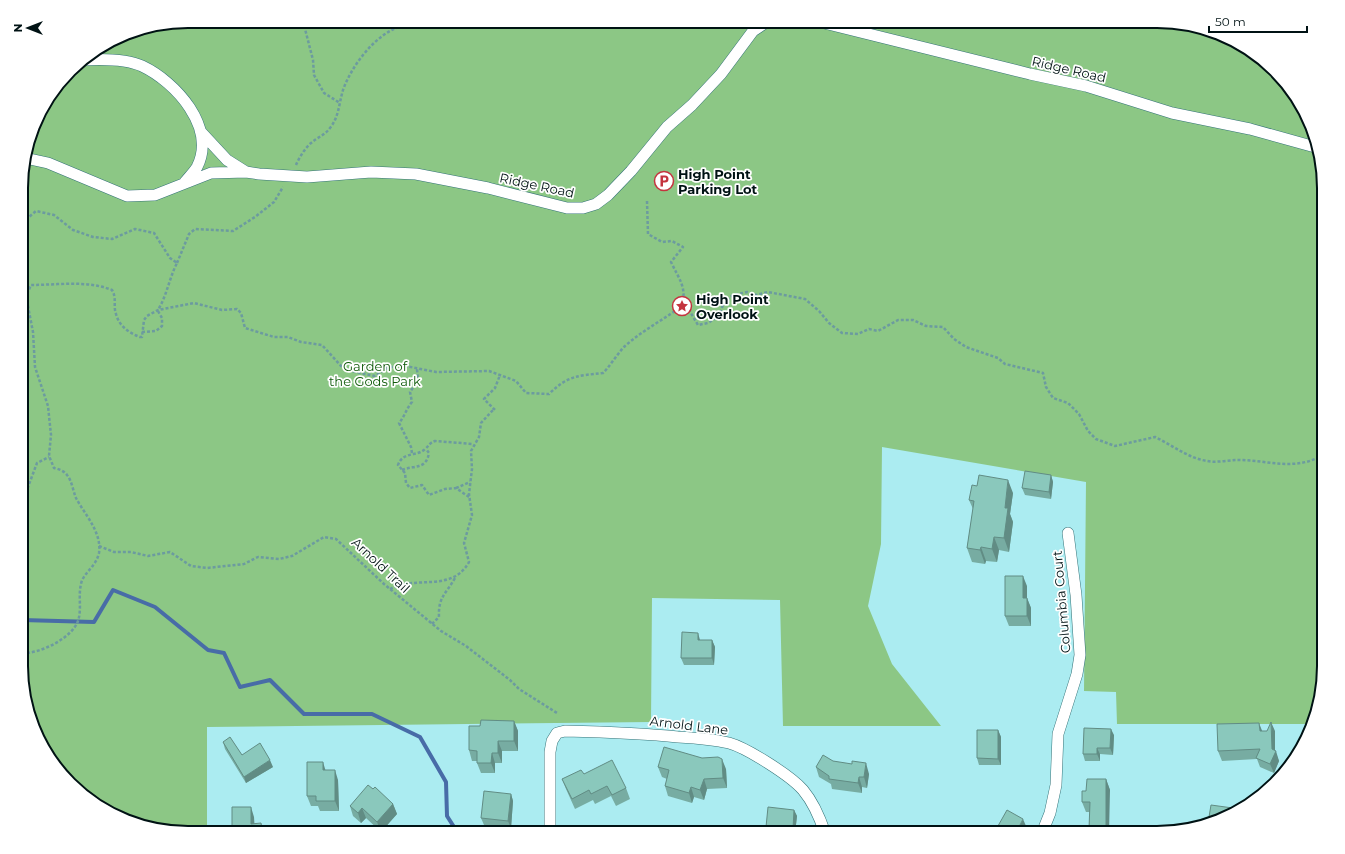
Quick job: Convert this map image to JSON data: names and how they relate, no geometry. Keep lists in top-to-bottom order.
{
  "streets": {
    "street": ["Ridge Road", "Columbia Court", "Arnold Lane"],
    "path": ["Arnold Trail"]
  },
  "parks": ["Garden of the Gods Park"],
  "places": {
    "parking": ["High Point Parking Lot"],
    "place": ["High Point Overlook"]
  },
  "scale_bar": "50 m",
  "north": "left"
}
